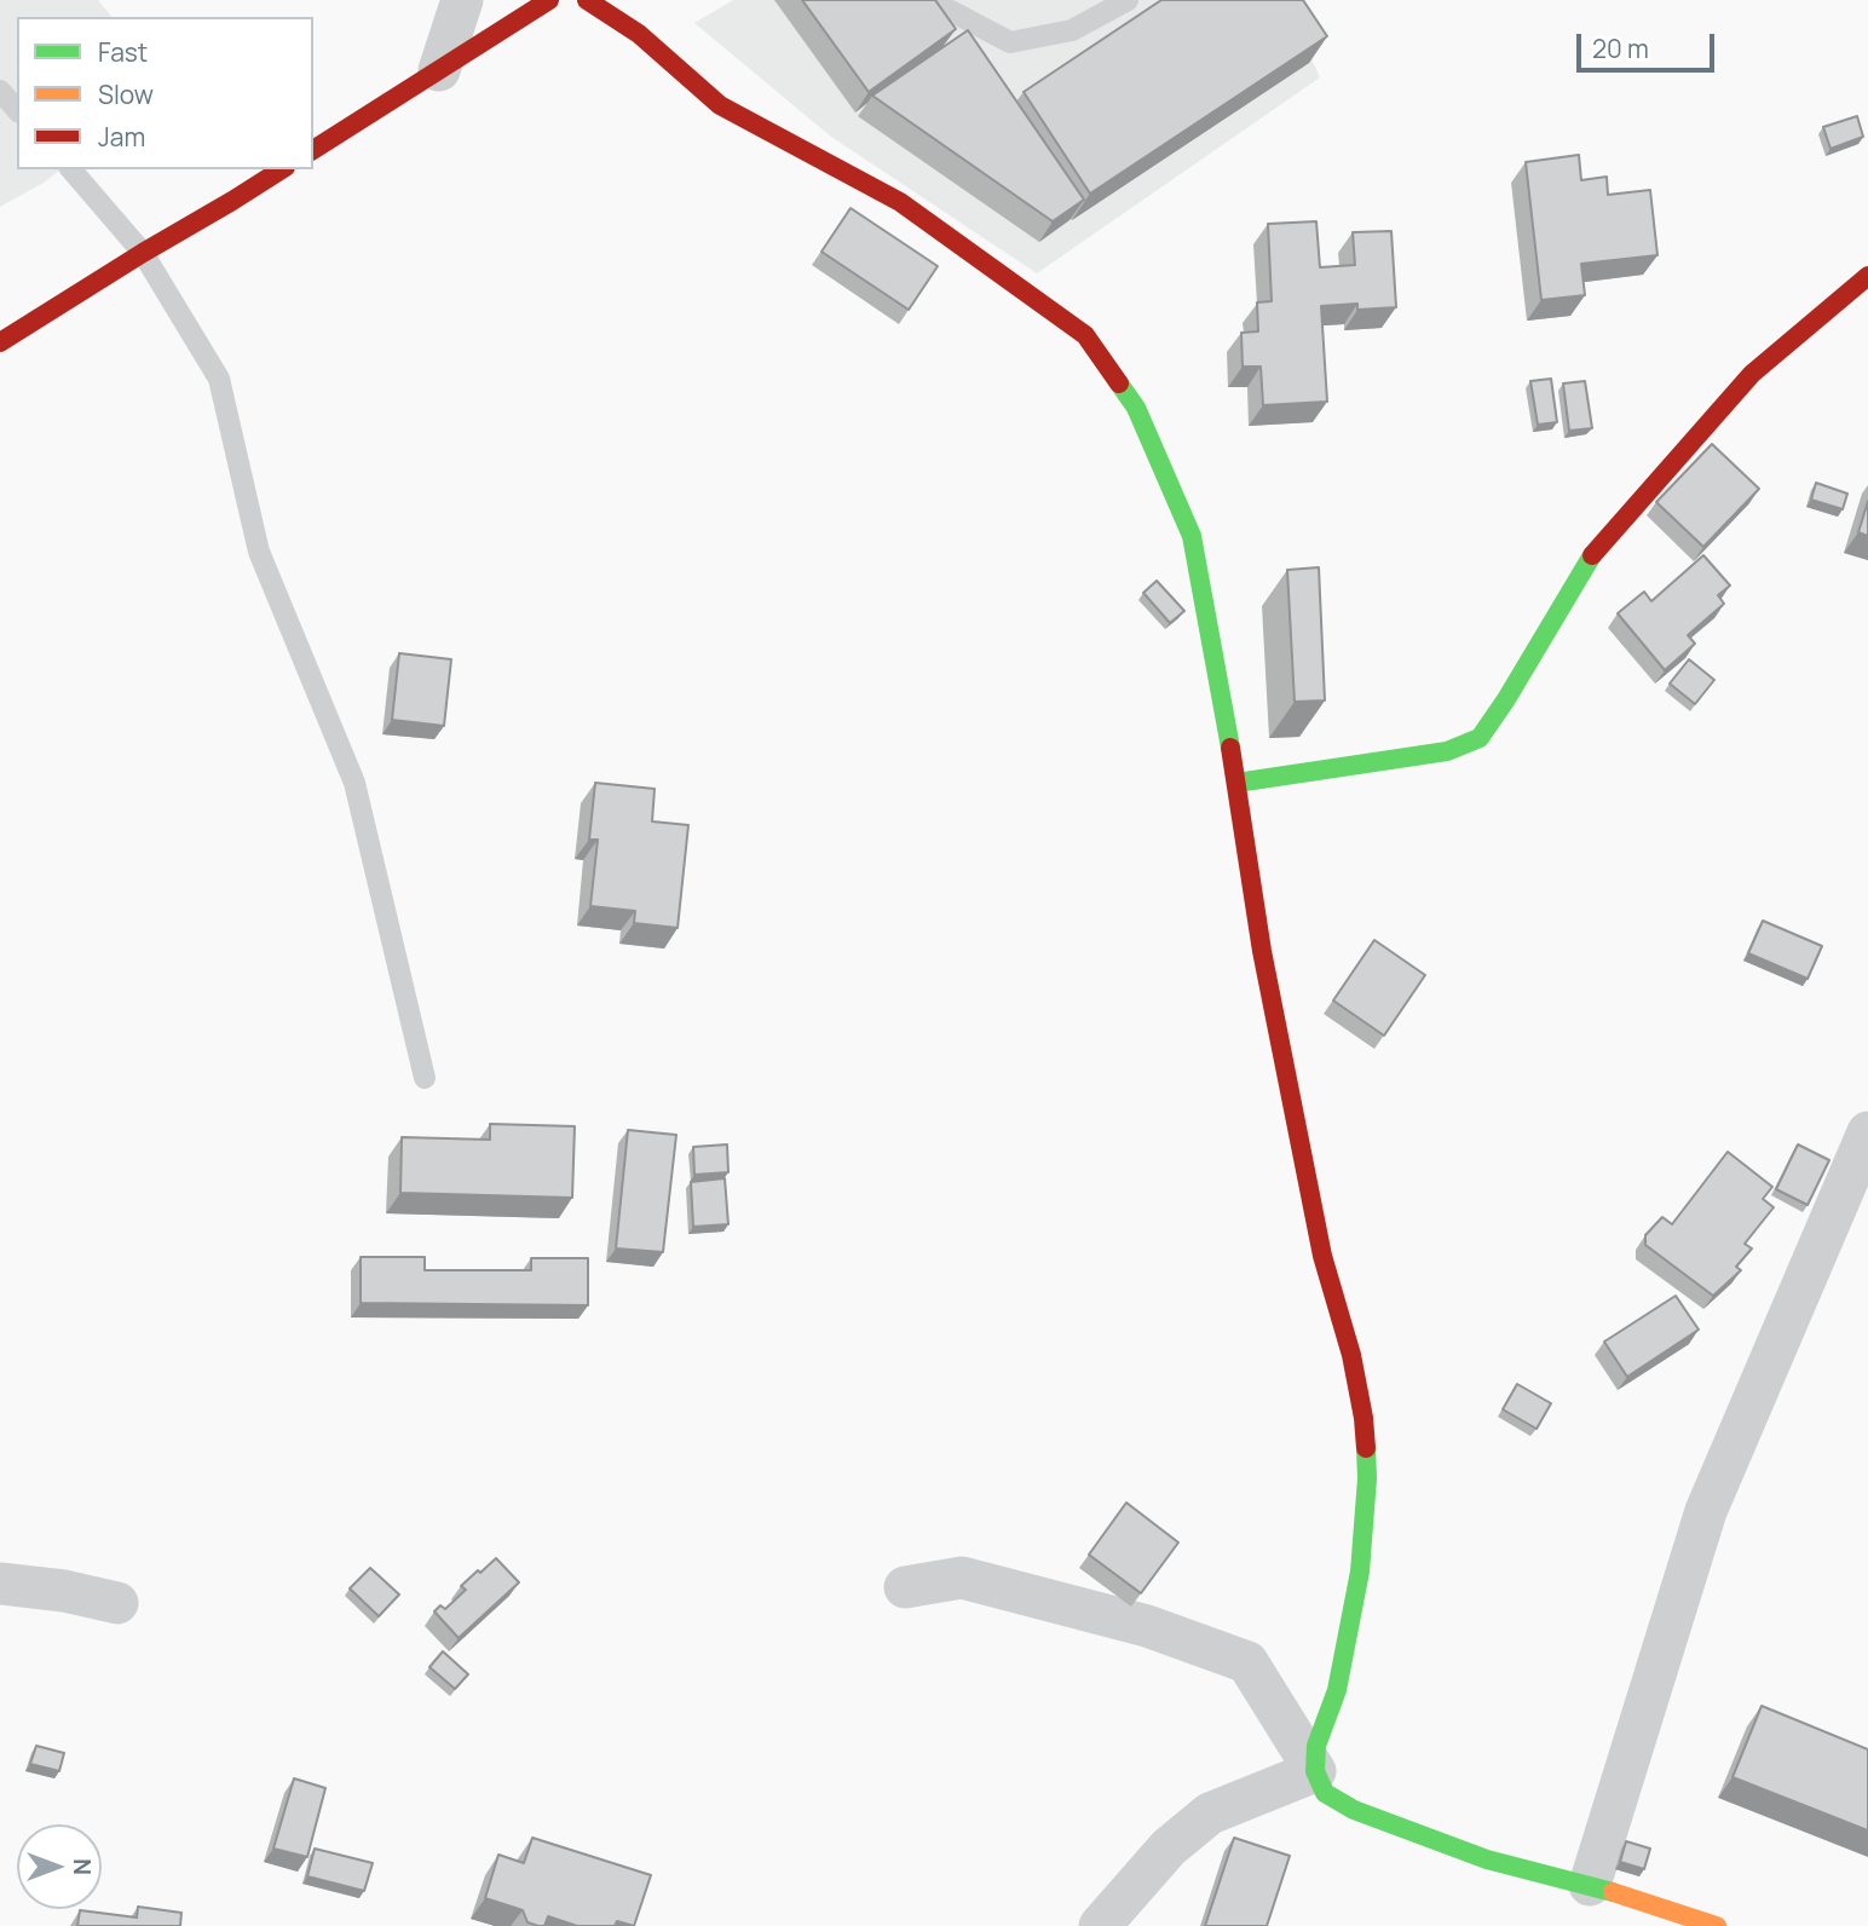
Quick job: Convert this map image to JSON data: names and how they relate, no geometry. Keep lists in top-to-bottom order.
{
  "legend": ["Fast", "Slow", "Jam"],
  "scale_bar": "20 m",
  "north": "right"
}
